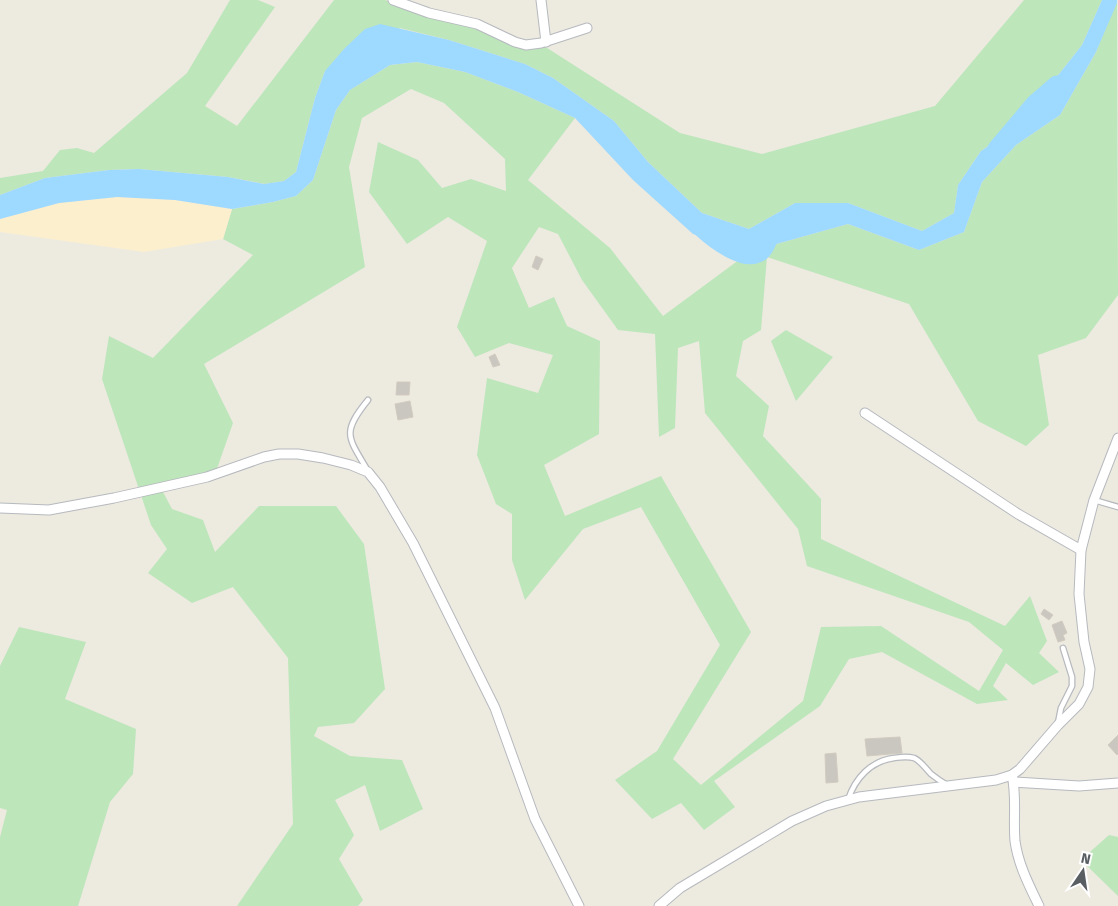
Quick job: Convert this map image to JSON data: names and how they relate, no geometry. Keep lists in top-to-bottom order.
{
  "north": "top"
}
